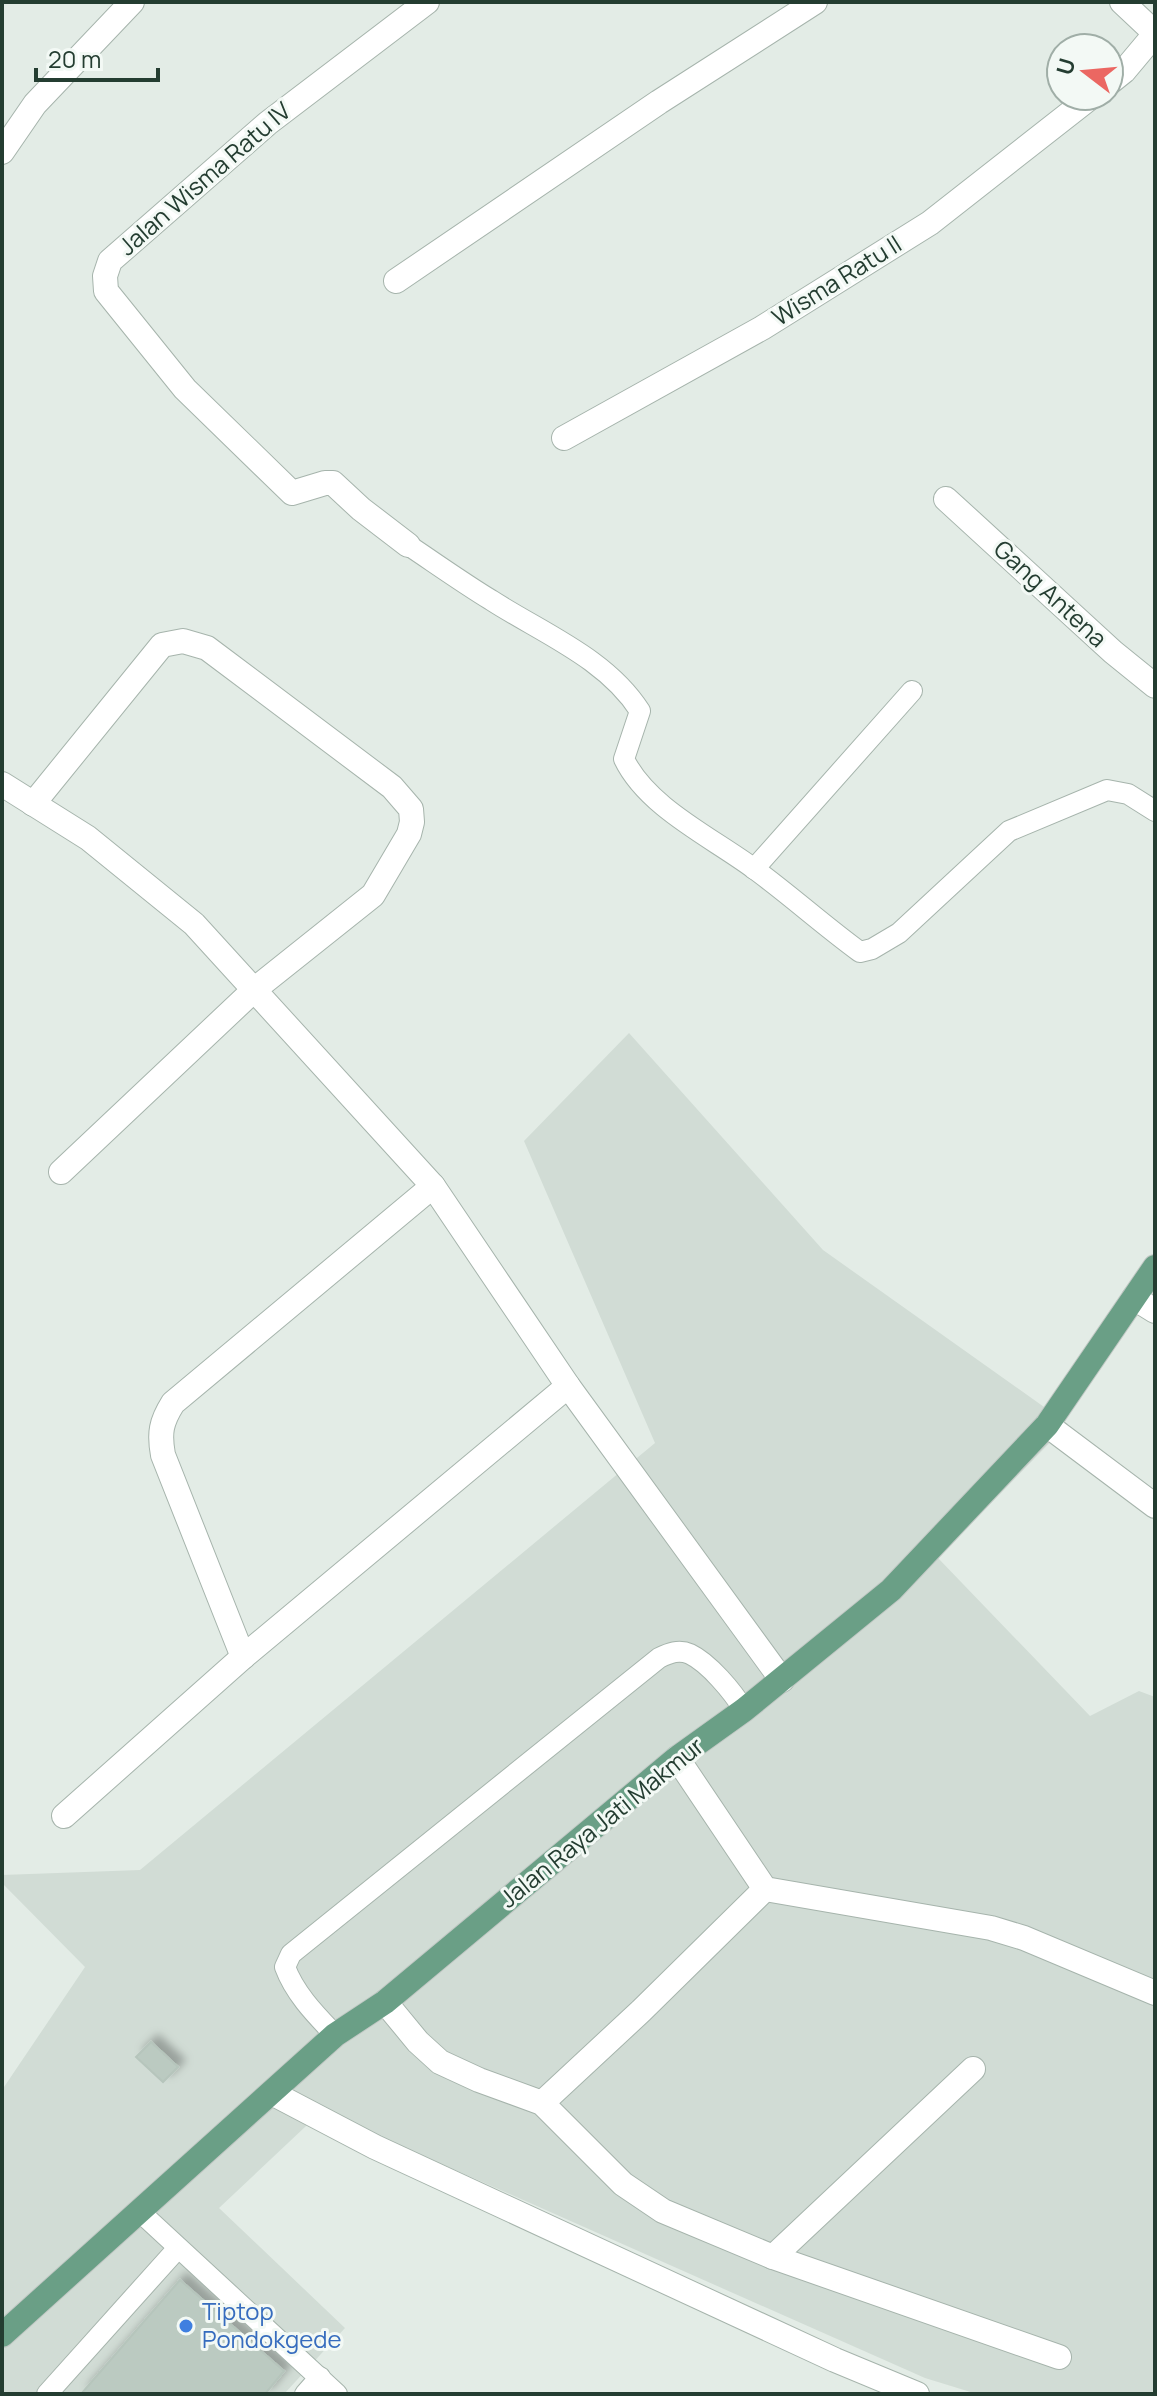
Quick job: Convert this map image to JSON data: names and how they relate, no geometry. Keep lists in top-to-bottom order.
{
  "streets": {
    "main road": ["Jalan Raya Jati Makmur"],
    "street": ["Jalan Wisma Ratu IV", "Wisma Ratu II", "Gang Antena"]
  },
  "places": ["Tiptop Pondokgede"],
  "scale_bar": "20 m",
  "north": "left"
}
